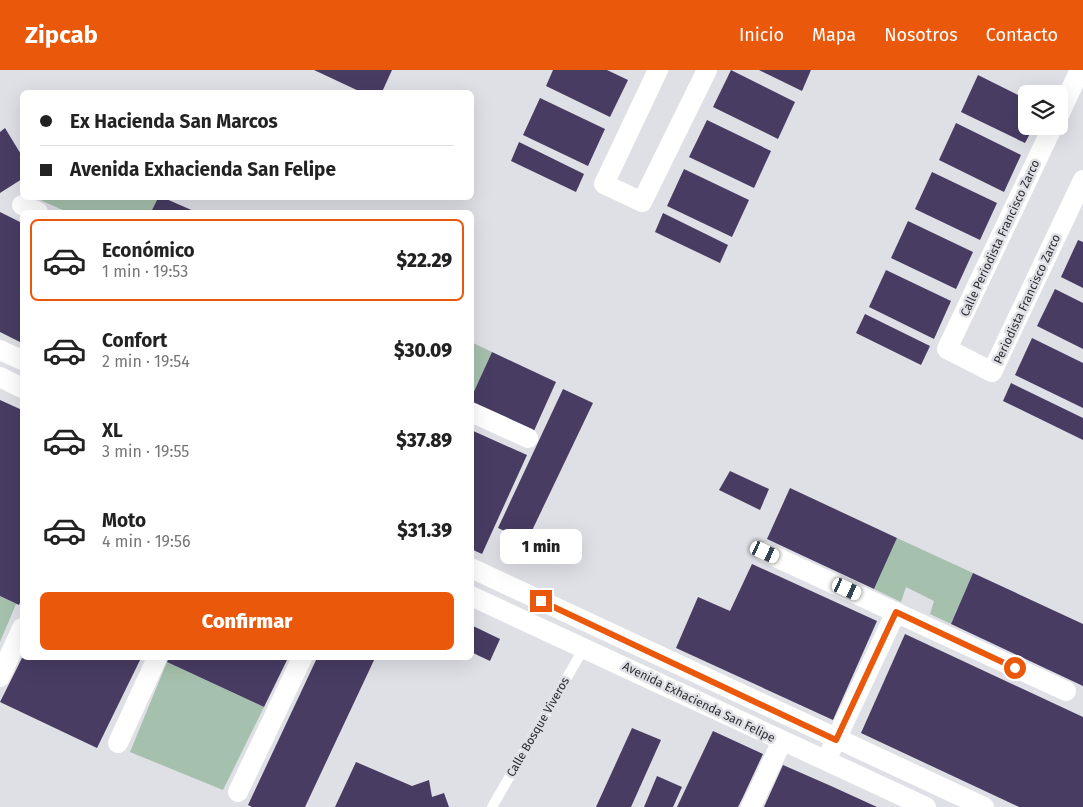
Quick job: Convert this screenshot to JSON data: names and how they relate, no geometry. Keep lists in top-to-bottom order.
{
  "streets": {
    "street": ["Calle Periodista Francisco Zarco", "Periodista Francisco Zarco", "Avenida Exhacienda San Felipe"],
    "lane": ["Calle Bosque Viveros"]
  },
  "crossings": [
    ["Calle Periodista Francisco Zarco", "Periodista Francisco Zarco"],
    ["Avenida Exhacienda San Felipe", "Calle Bosque Viveros"]
  ],
  "page": {
    "header": "Zipcab",
    "nav": [
      "Inicio",
      "Mapa",
      "Nosotros",
      "Contacto"
    ],
    "banner": ["Ex Hacienda San Marcos", "Avenida Exhacienda San Felipe"],
    "list": [
      {
        "name": "Económico",
        "note": "1 min · 19:53",
        "value": "$22.29"
      },
      {
        "name": "Confort",
        "note": "2 min · 19:54",
        "value": "$30.09"
      },
      {
        "name": "XL",
        "note": "3 min · 19:55",
        "value": "$37.89"
      },
      {
        "name": "Moto",
        "note": "4 min · 19:56",
        "value": "$31.39"
      }
    ],
    "bubble": "1 min",
    "buttons": "Confirmar"
  }
}
